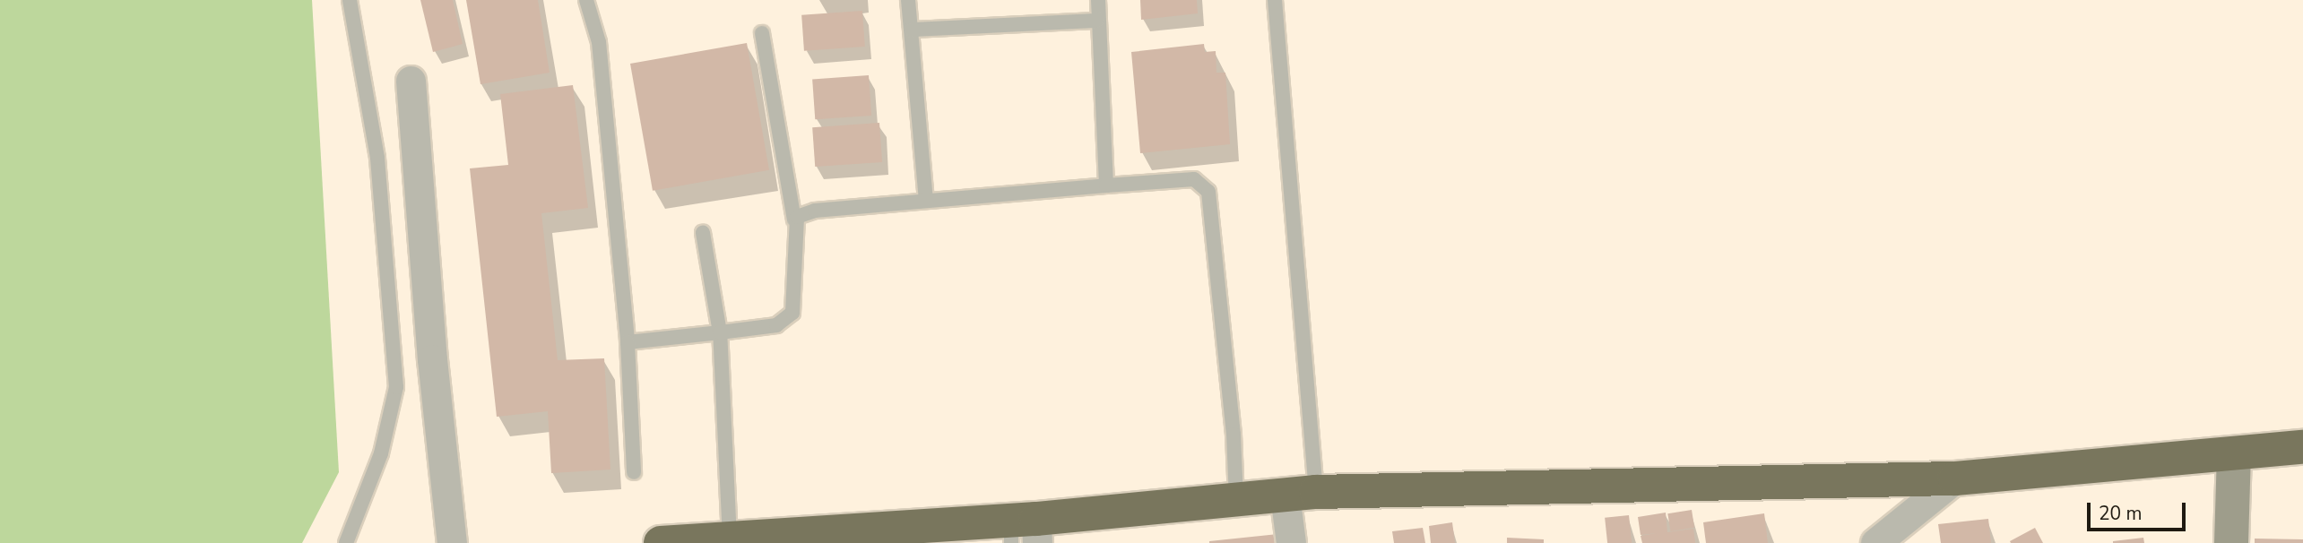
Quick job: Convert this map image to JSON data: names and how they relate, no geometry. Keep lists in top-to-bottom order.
{
  "scale_bar": "20 m"
}
